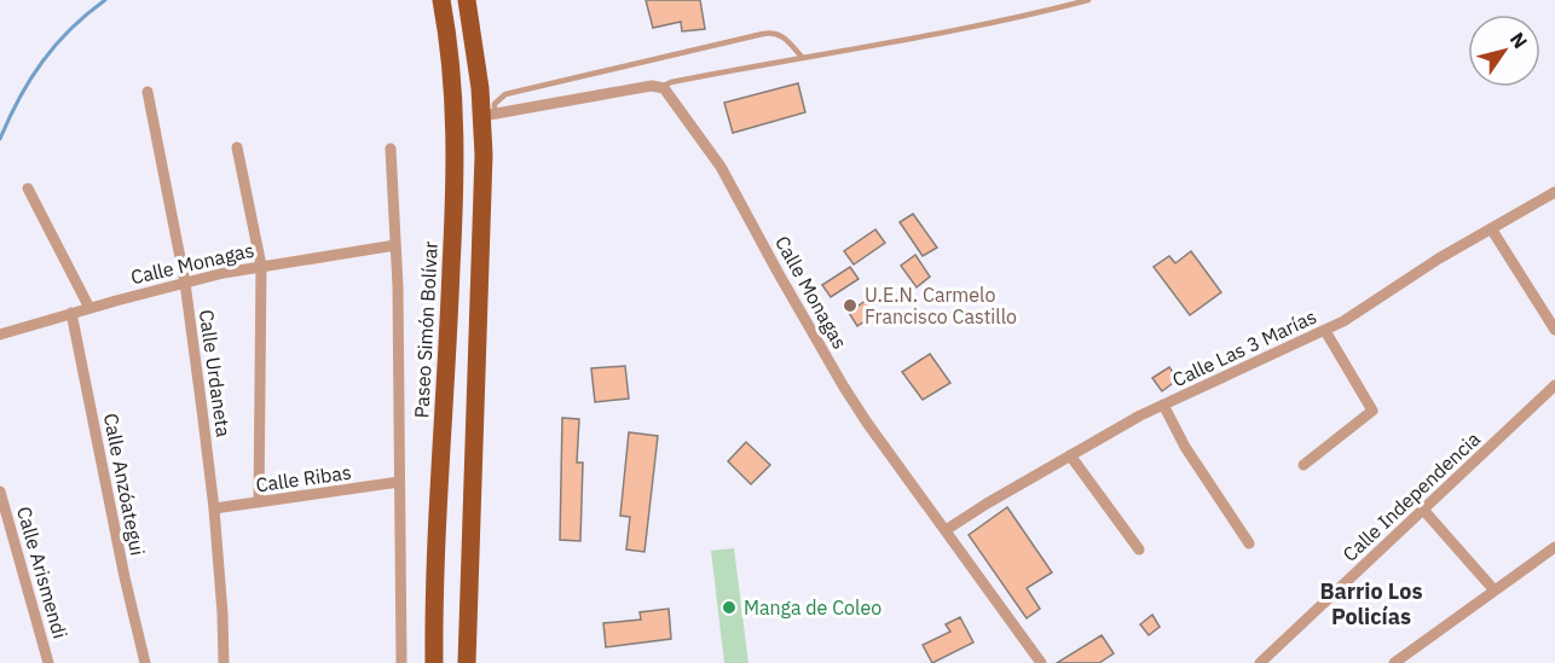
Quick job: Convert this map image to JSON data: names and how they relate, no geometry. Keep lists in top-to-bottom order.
{
  "streets": {
    "main road": ["Paseo Simón Bolívar"],
    "street": [
      "Calle Monagas",
      "Calle Las 3 Marías",
      "Calle Urdaneta",
      "Calle Ribas",
      "Calle Anzóategui",
      "Calle Independencia",
      "Calle Arismendi"
    ]
  },
  "crossings": [
    ["Calle Monagas", "Paseo Simón Bolívar"],
    ["Calle Monagas", "Calle Las 3 Marías"],
    ["Calle Monagas", "Calle Urdaneta"],
    ["Calle Monagas", "Calle Anzóategui"],
    ["Paseo Simón Bolívar", "Calle Ribas"],
    ["Calle Urdaneta", "Calle Ribas"]
  ],
  "districts": ["Barrio Los Policías"],
  "places": ["U.E.N. Carmelo Francisco Castillo", "Manga de Coleo"],
  "north": "top right"
}
